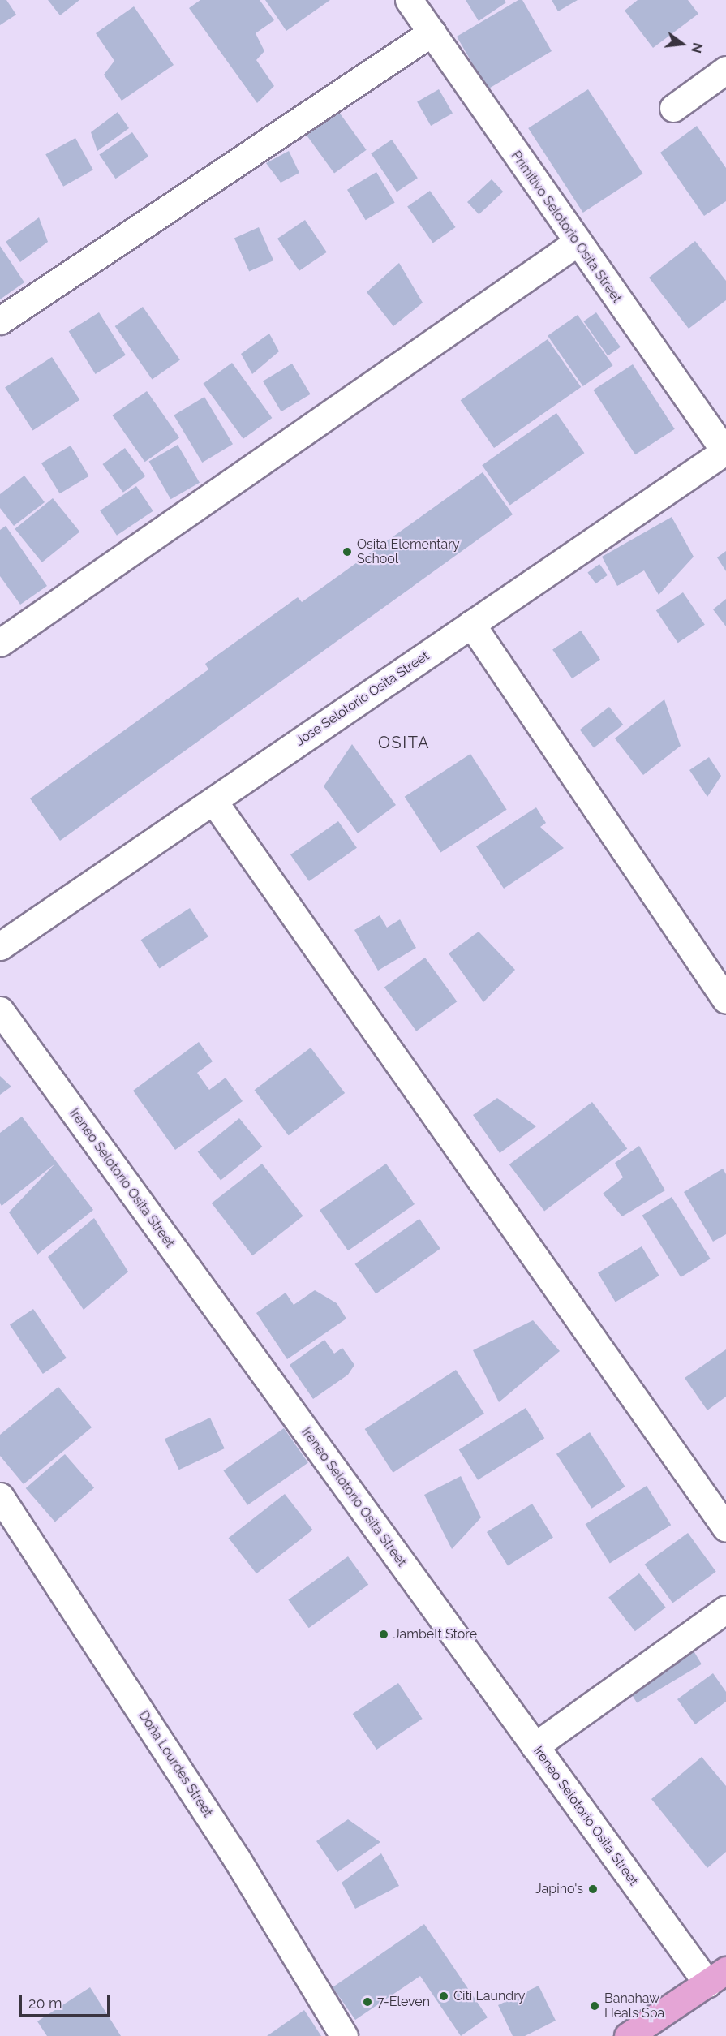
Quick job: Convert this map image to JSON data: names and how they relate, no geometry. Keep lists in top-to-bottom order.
{
  "streets": {
    "street": [
      "Primitivo Selotorio Osita Street",
      "Jose Selotorio Osita Street",
      "Ireneo Selotorio Osita Street",
      "Doña Lourdes Street"
    ]
  },
  "crossings": [
    ["Primitivo Selotorio Osita Street", "Jose Selotorio Osita Street"]
  ],
  "districts": ["OSITA"],
  "places": [
    "Osita Elementary School",
    "Jambelt Store",
    "Japino's",
    "Citi Laundry",
    "7-Eleven",
    "Banahaw Heals Spa"
  ],
  "scale_bar": "20 m",
  "north": "right"
}
